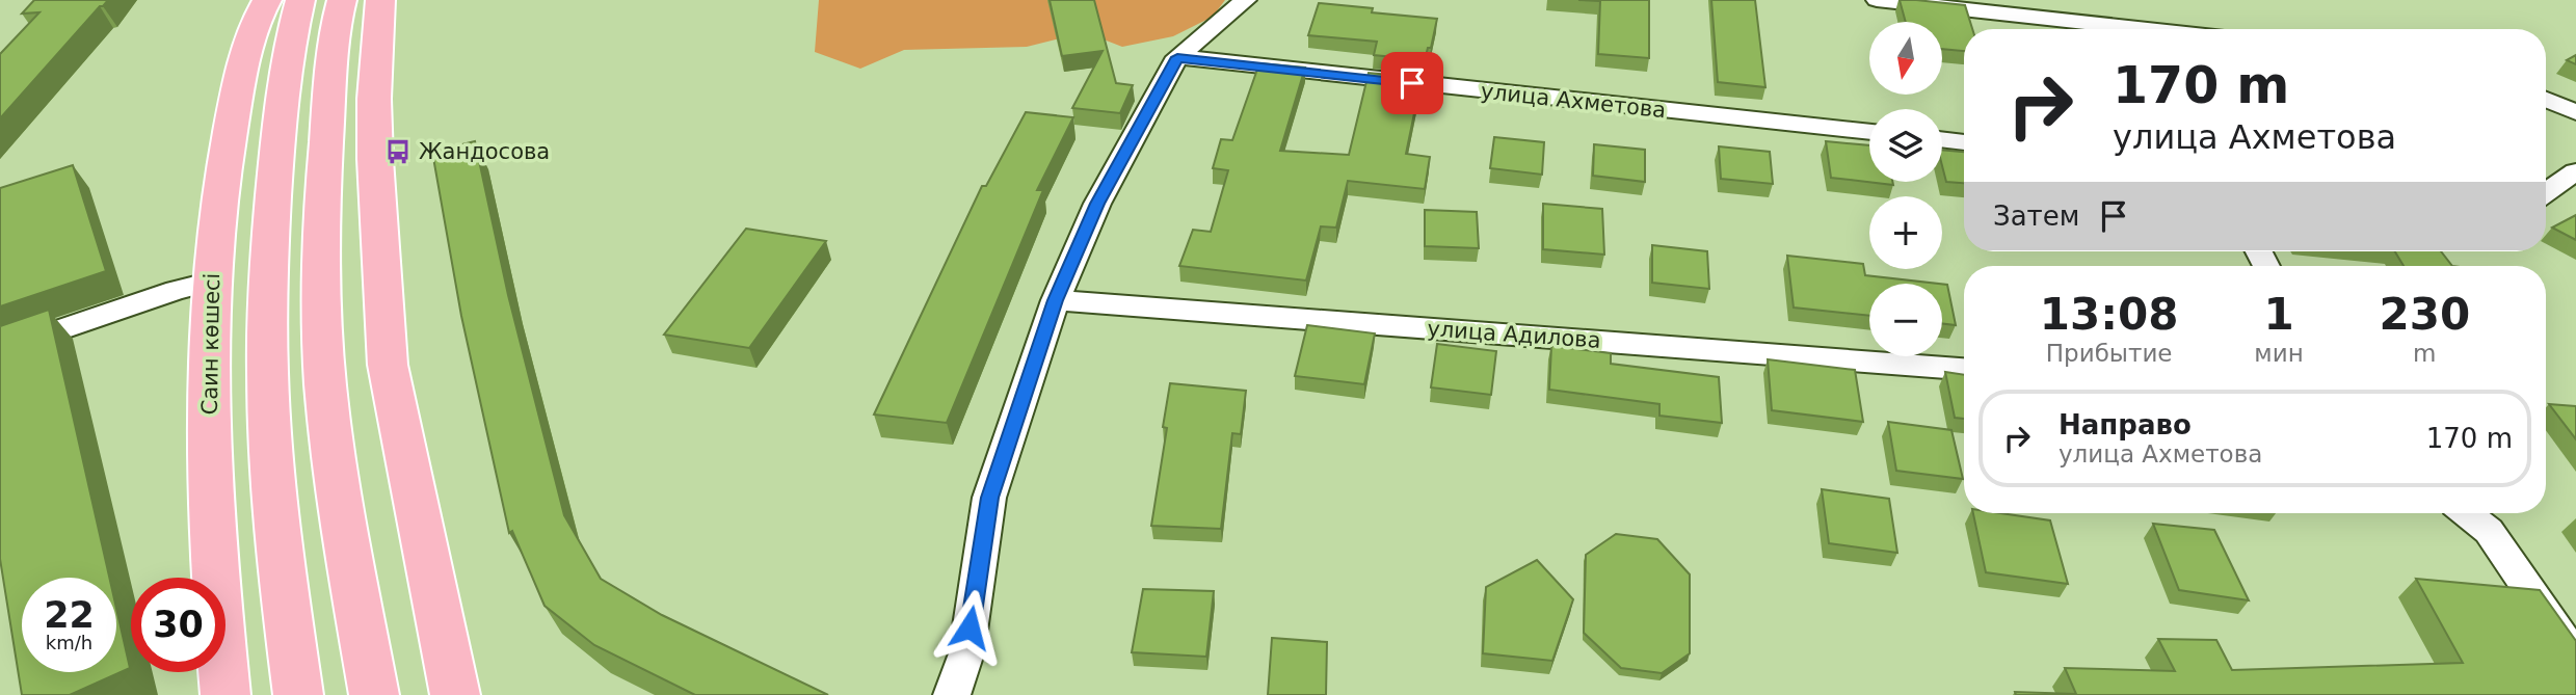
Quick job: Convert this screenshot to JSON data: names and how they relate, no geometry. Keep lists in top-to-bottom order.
{
  "streets": {
    "main road": ["Саин көшесі"],
    "street": ["улица Ахметова", "улица Адилова"]
  },
  "places": {
    "bus stop": ["Жандосова"]
  },
  "north": "bottom",
  "page": {
    "map_buttons": ["+", "−"],
    "turn": ["170 m", "улица Ахметова"],
    "then": "Затем",
    "eta": [
      "13:08",
      "Прибытие",
      "1",
      "мин",
      "230",
      "m"
    ],
    "list": [
      {
        "name": "Направо",
        "note": "улица Ахметова",
        "value": "170 m"
      }
    ],
    "speed": "22 km/h",
    "limit": "30"
  }
}
